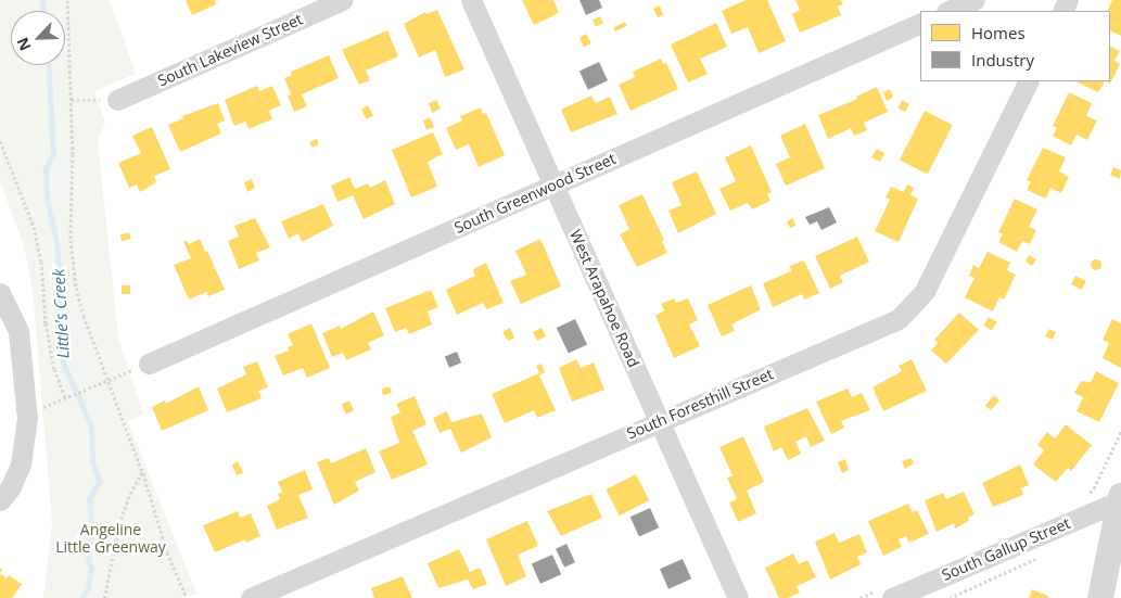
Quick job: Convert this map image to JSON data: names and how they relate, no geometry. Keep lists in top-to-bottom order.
{
  "streets": {
    "street": [
      "South Lakeview Street",
      "South Greenwood Street",
      "West Arapahoe Road",
      "South Foresthill Street",
      "South Gallup Street"
    ]
  },
  "crossings": [
    ["South Greenwood Street", "West Arapahoe Road"],
    ["West Arapahoe Road", "South Foresthill Street"]
  ],
  "water": ["Little's Creek"],
  "parks": ["Angeline Little Greenway"],
  "legend": ["Homes", "Industry"],
  "north": "bottom left"
}
